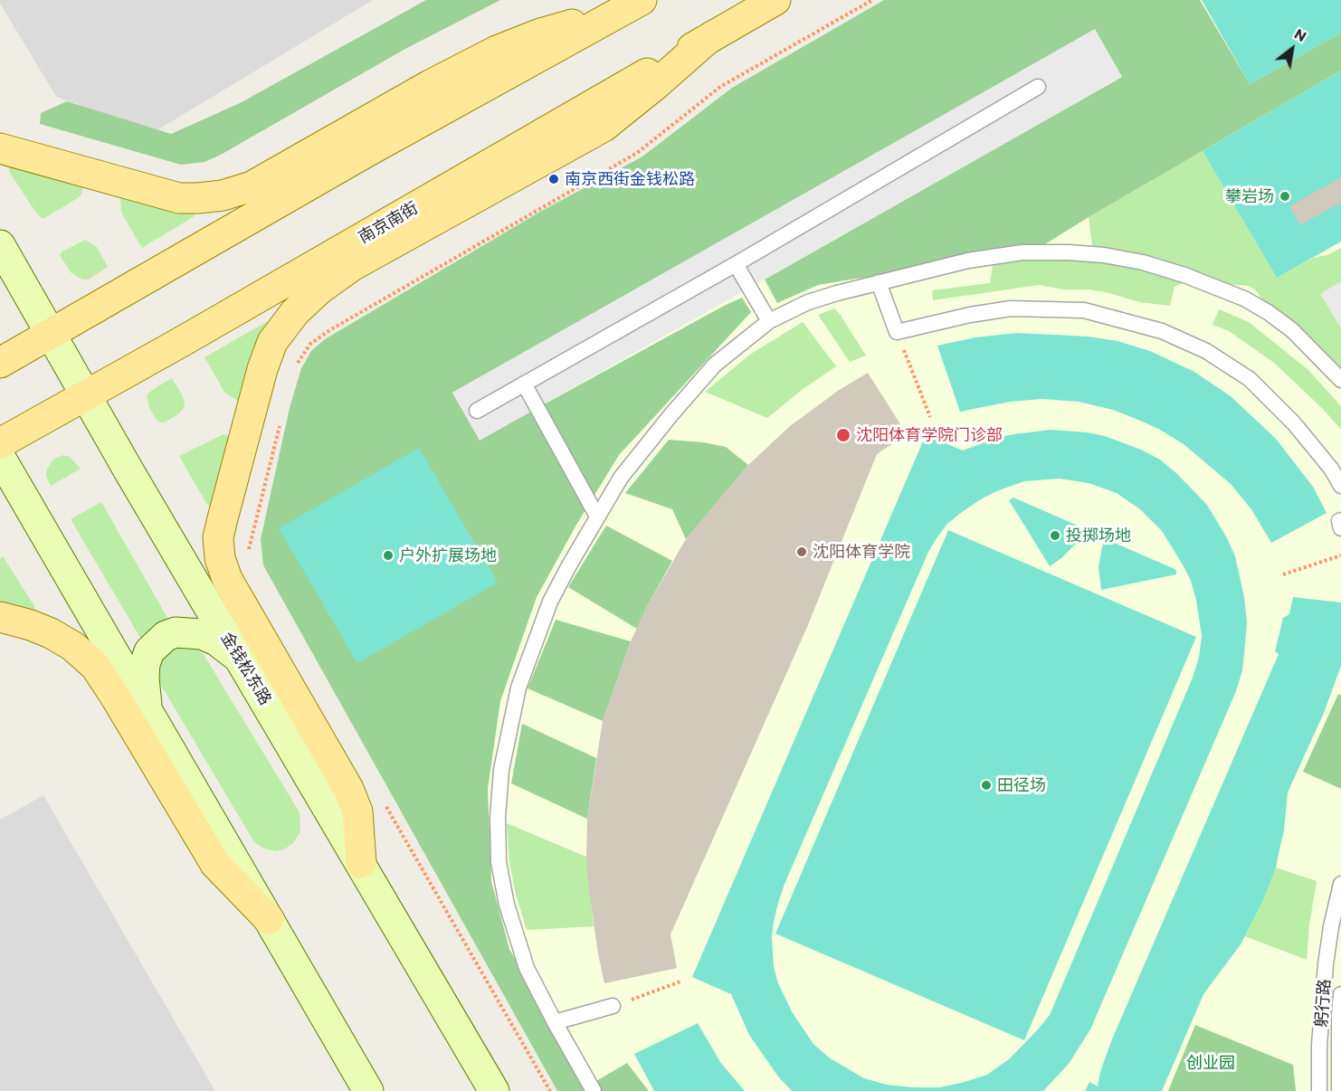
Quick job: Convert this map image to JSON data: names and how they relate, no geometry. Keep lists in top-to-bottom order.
{
  "streets": {
    "main road": ["南京南街", "金钱松东路"],
    "lane": ["躬行路"]
  },
  "crossings": [
    ["南京南街", "金钱松东路"]
  ],
  "parks": ["创业园"],
  "places": [
    "南京西街金钱松路",
    "攀岩场",
    "沈阳体育学院门诊部",
    "投掷场地",
    "沈阳体育学院",
    "户外扩展场地",
    "田径场"
  ],
  "north": "top right"
}
